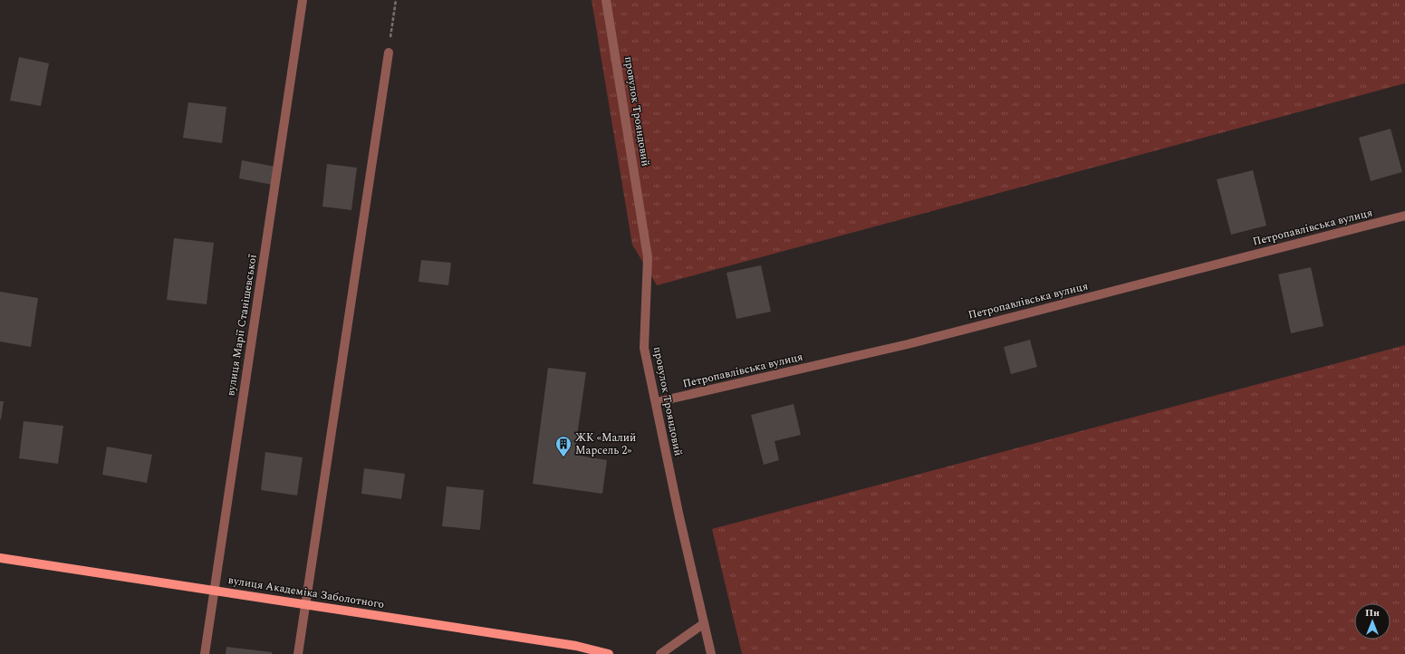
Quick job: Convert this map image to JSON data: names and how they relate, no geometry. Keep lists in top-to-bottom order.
{
  "streets": {
    "main road": ["вулиця Академіка Заболотного"],
    "street": ["провулок Трояндовий", "Петропавлівська вулиця", "вулиця Марії Станішевської"]
  },
  "crossings": [
    ["провулок Трояндовий", "Петропавлівська вулиця"],
    ["вулиця Марії Станішевської", "вулиця Академіка Заболотного"]
  ],
  "places": {
    "building": ["ЖК «Малий Марсель 2»"]
  },
  "north": "top"
}
